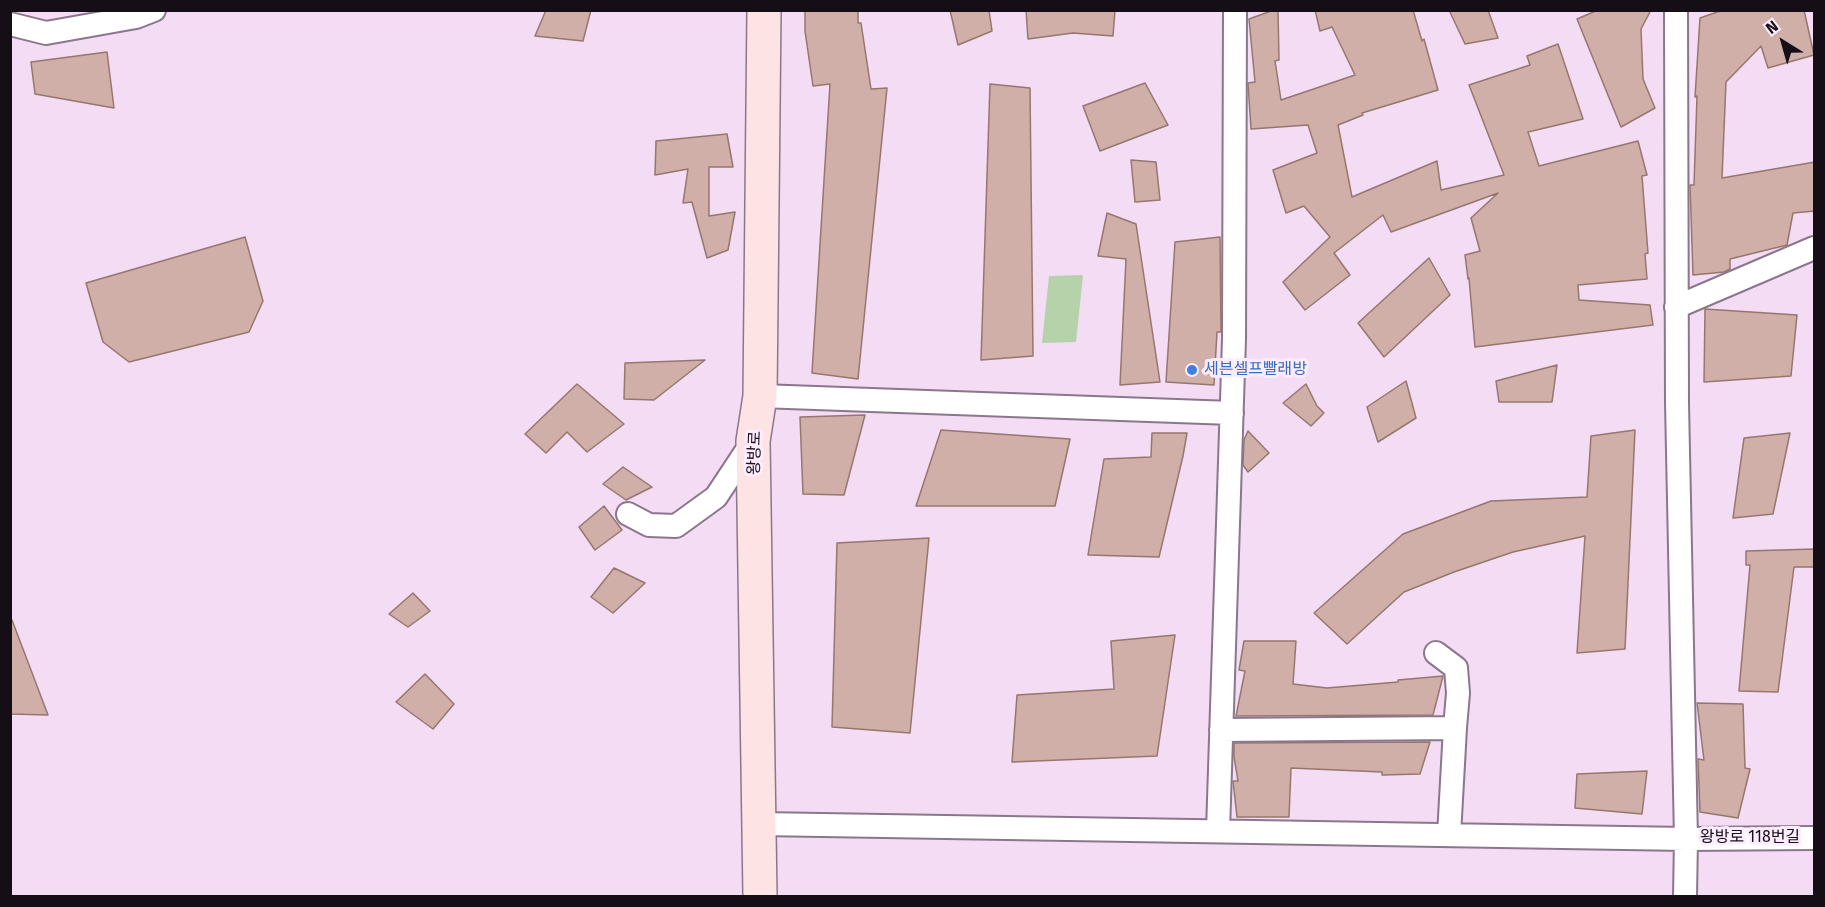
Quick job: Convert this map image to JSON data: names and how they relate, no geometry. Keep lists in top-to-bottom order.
{
  "streets": {
    "main road": ["왕방로"],
    "street": ["왕방로 118번길"]
  },
  "crossings": [
    ["왕방로", "왕방로 118번길"]
  ],
  "places": ["세븐셀프빨래방"],
  "north": "top left"
}
